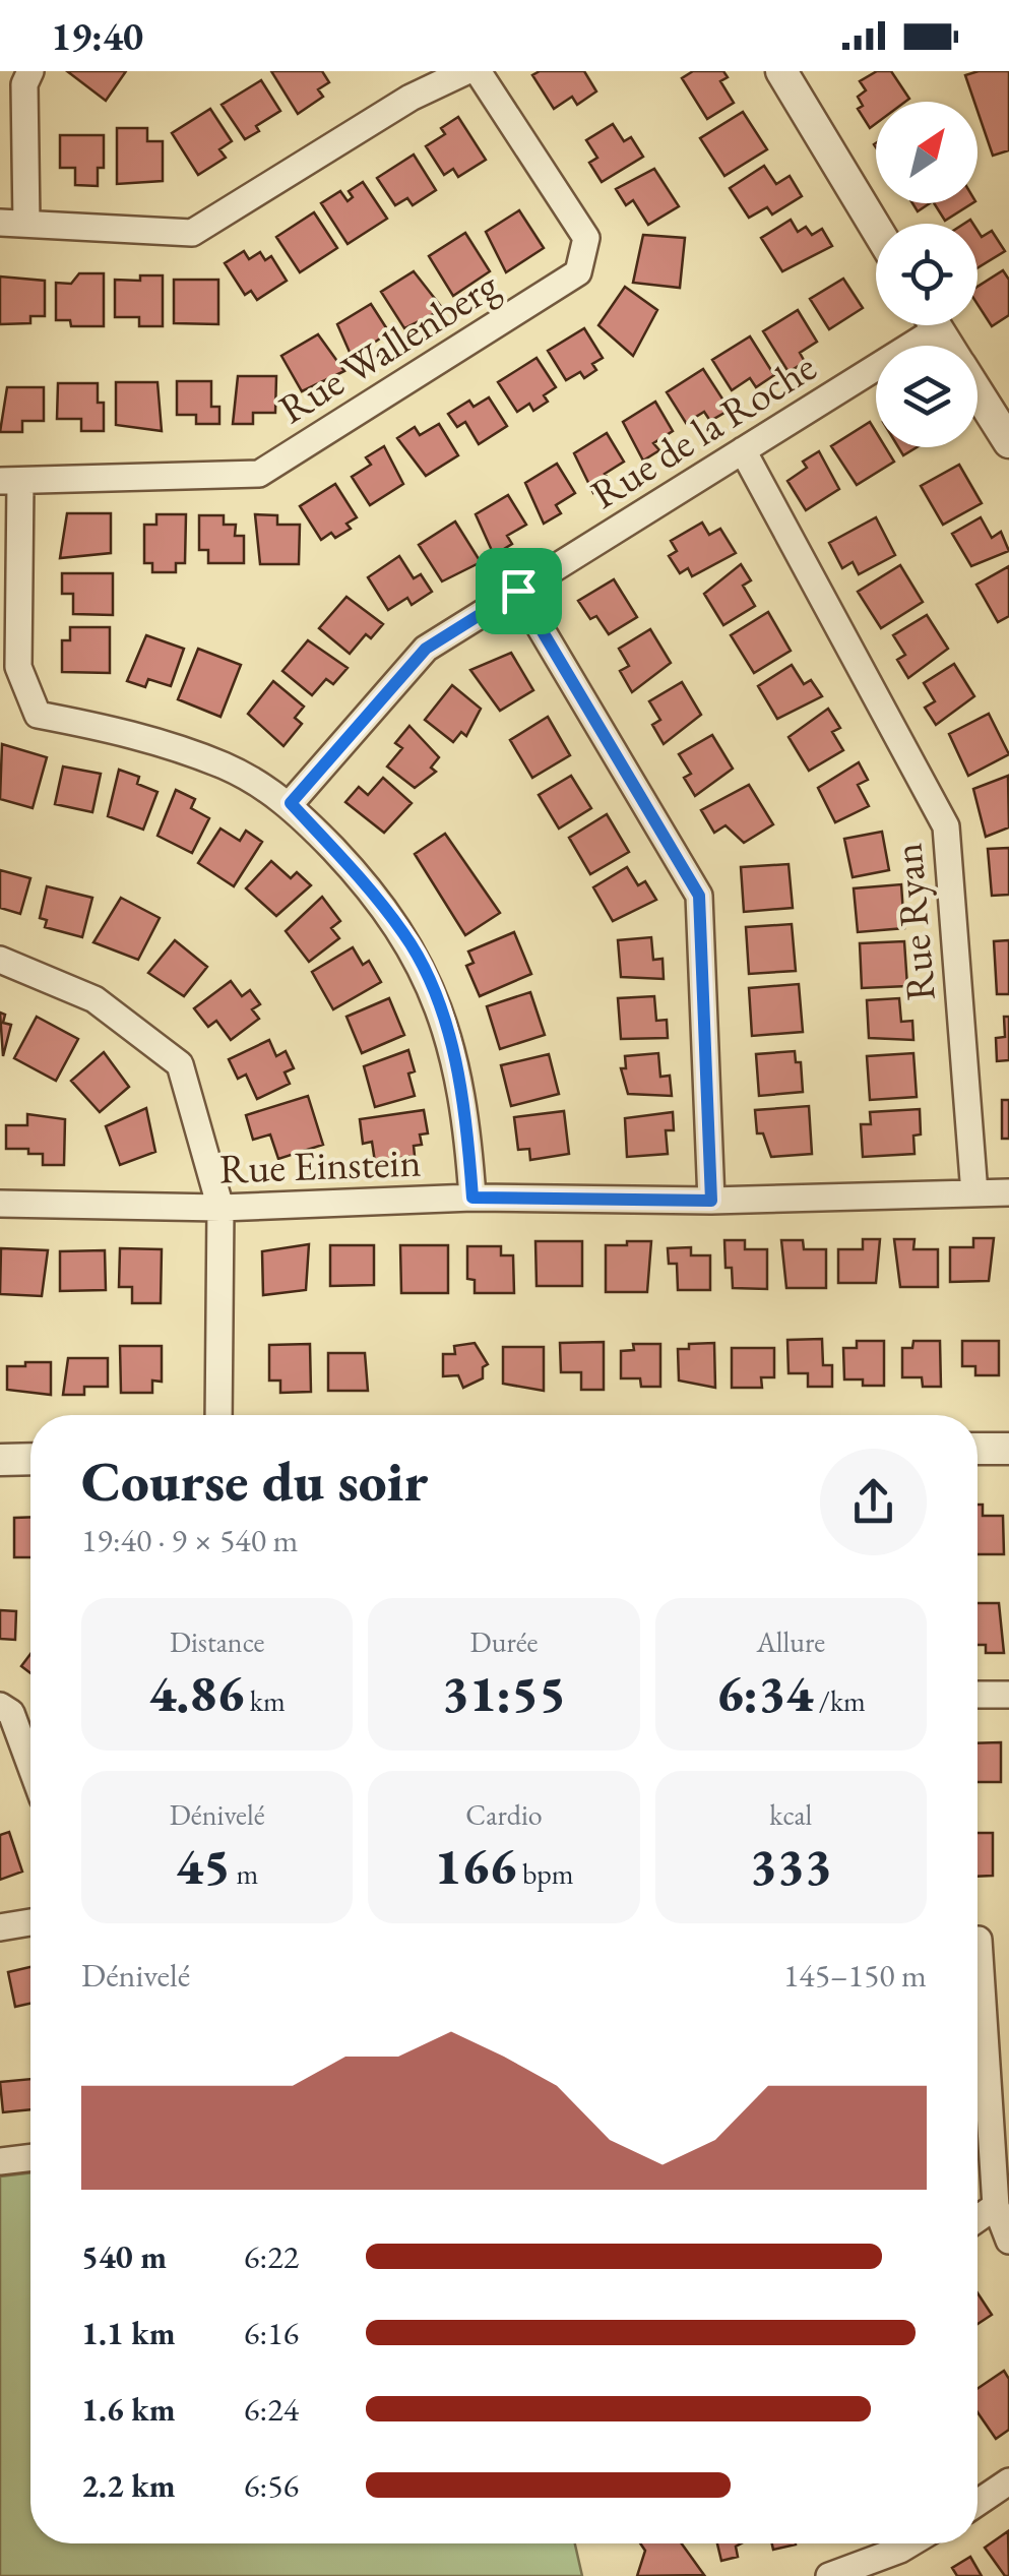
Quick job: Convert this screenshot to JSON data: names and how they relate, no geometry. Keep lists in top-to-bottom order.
{
  "streets": {
    "street": [
      "Rue Wallenberg",
      "Rue de la Roche",
      "Rue Ryan",
      "Rue Einstein"
    ]
  },
  "crossings": [
    ["Rue de la Roche", "Rue Ryan"],
    ["Rue Ryan", "Rue Einstein"]
  ],
  "north": "top right",
  "page": {
    "status": "19:40",
    "heading": ["Course du soir", "19:40 · 9 × 540 m"],
    "stats": [
      ["Distance", "4.86 km"],
      ["Durée", "31:55"],
      ["Allure", "6:34 /km"],
      ["Dénivelé", "45 m"],
      ["Cardio", "166 bpm"],
      ["kcal", "333"]
    ],
    "chart": ["Dénivelé", "145–150 m"],
    "list": [
      {
        "name": "540 m",
        "note": "6:22"
      },
      {
        "name": "1.1 km",
        "note": "6:16"
      },
      {
        "name": "1.6 km",
        "note": "6:24"
      },
      {
        "name": "2.2 km",
        "note": "6:56"
      }
    ]
  }
}
